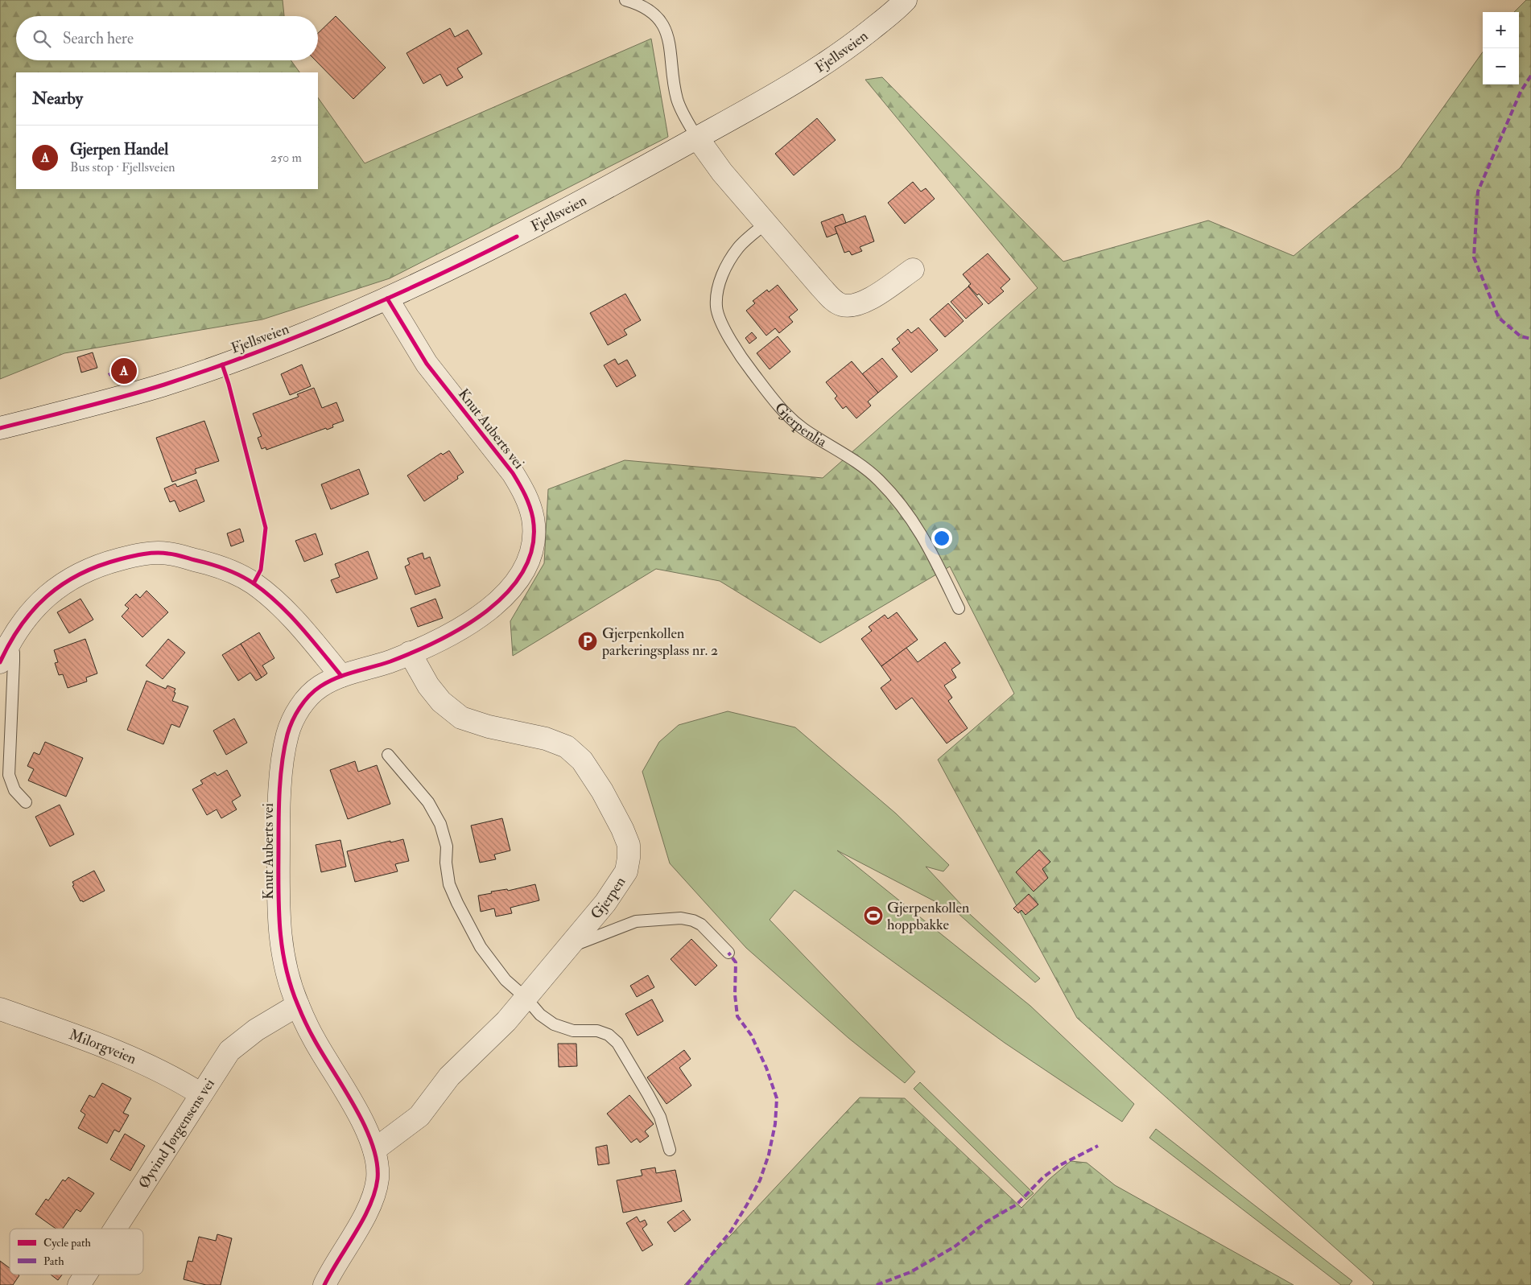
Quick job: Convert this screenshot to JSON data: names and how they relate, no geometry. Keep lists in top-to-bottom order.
{
  "streets": {
    "street": [
      "Fjellsveien",
      "Knut Auberts vei",
      "Gjerpen",
      "Milorgveien",
      "Øyvind Jørgensens vei"
    ],
    "lane": ["Gjerpenlia"]
  },
  "crossings": [
    ["Fjellsveien", "Knut Auberts vei"],
    ["Knut Auberts vei", "Gjerpen"],
    ["Knut Auberts vei", "Øyvind Jørgensens vei"],
    ["Milorgveien", "Øyvind Jørgensens vei"]
  ],
  "places": {
    "parking": ["Gjerpenkollen parkeringsplass nr. 2"],
    "sports": ["Gjerpenkollen hoppbakke"]
  },
  "legend": ["Cycle path", "Path"],
  "page": {
    "map_buttons": ["+", "−"],
    "search": "Search here",
    "heading": "Nearby",
    "list": [
      {
        "mark": "A",
        "name": "Gjerpen Handel",
        "note": "Bus stop · Fjellsveien",
        "value": "250 m"
      }
    ],
    "pins": "A"
  }
}
